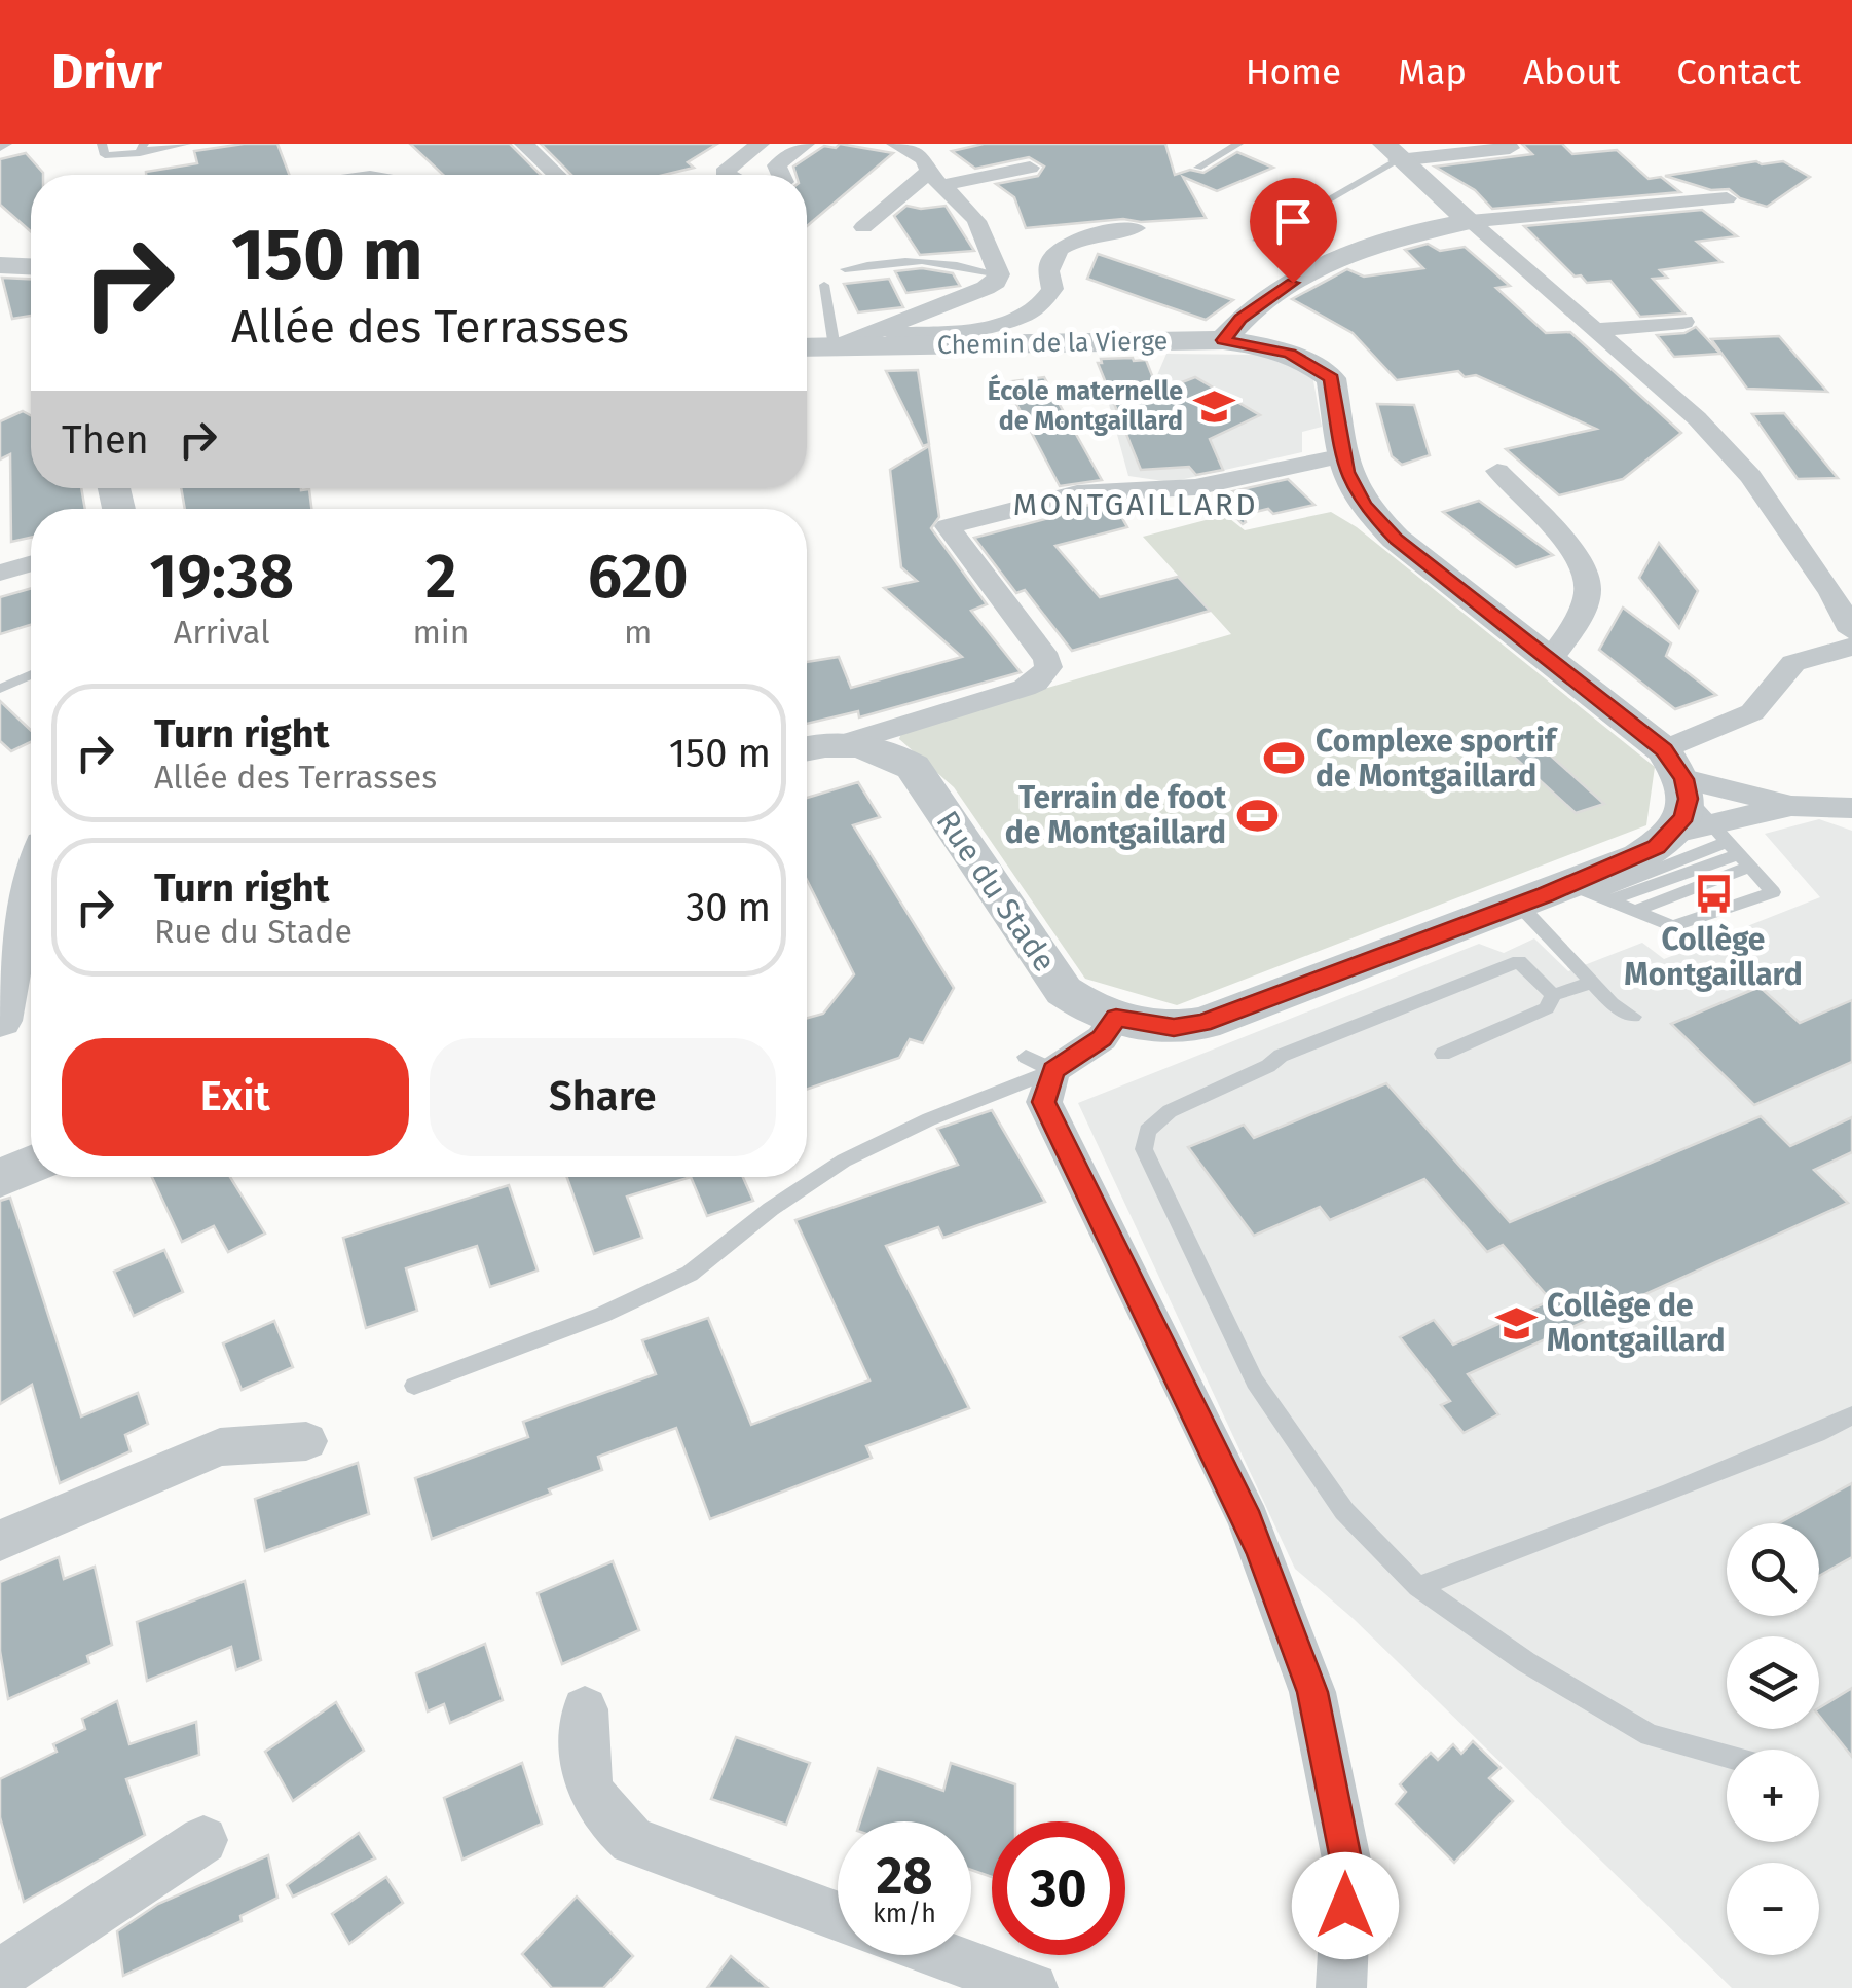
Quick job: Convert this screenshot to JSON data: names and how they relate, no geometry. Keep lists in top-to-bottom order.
{
  "streets": {
    "street": ["Chemin de la Vierge", "Rue du Stade"]
  },
  "districts": ["MONTGAILLARD"],
  "places": {
    "school or university": ["École maternelle de Montgaillard", "Collège de Montgaillard"],
    "sports": ["Complexe sportif de Montgaillard", "Terrain de foot de Montgaillard"],
    "bus stop": ["Collège Montgaillard"]
  },
  "page": {
    "header": "Drivr",
    "nav": [
      "Home",
      "Map",
      "About",
      "Contact"
    ],
    "turn": ["150 m", "Allée des Terrasses"],
    "then": "Then",
    "eta": [
      "19:38",
      "Arrival",
      "2",
      "min",
      "620",
      "m"
    ],
    "list": [
      {
        "name": "Turn right",
        "note": "Allée des Terrasses",
        "value": "150 m"
      },
      {
        "name": "Turn right",
        "note": "Rue du Stade",
        "value": "30 m"
      }
    ],
    "buttons": ["Exit", "Share"],
    "map_buttons": ["+", "−"],
    "speed": "28 km/h",
    "limit": "30"
  }
}
